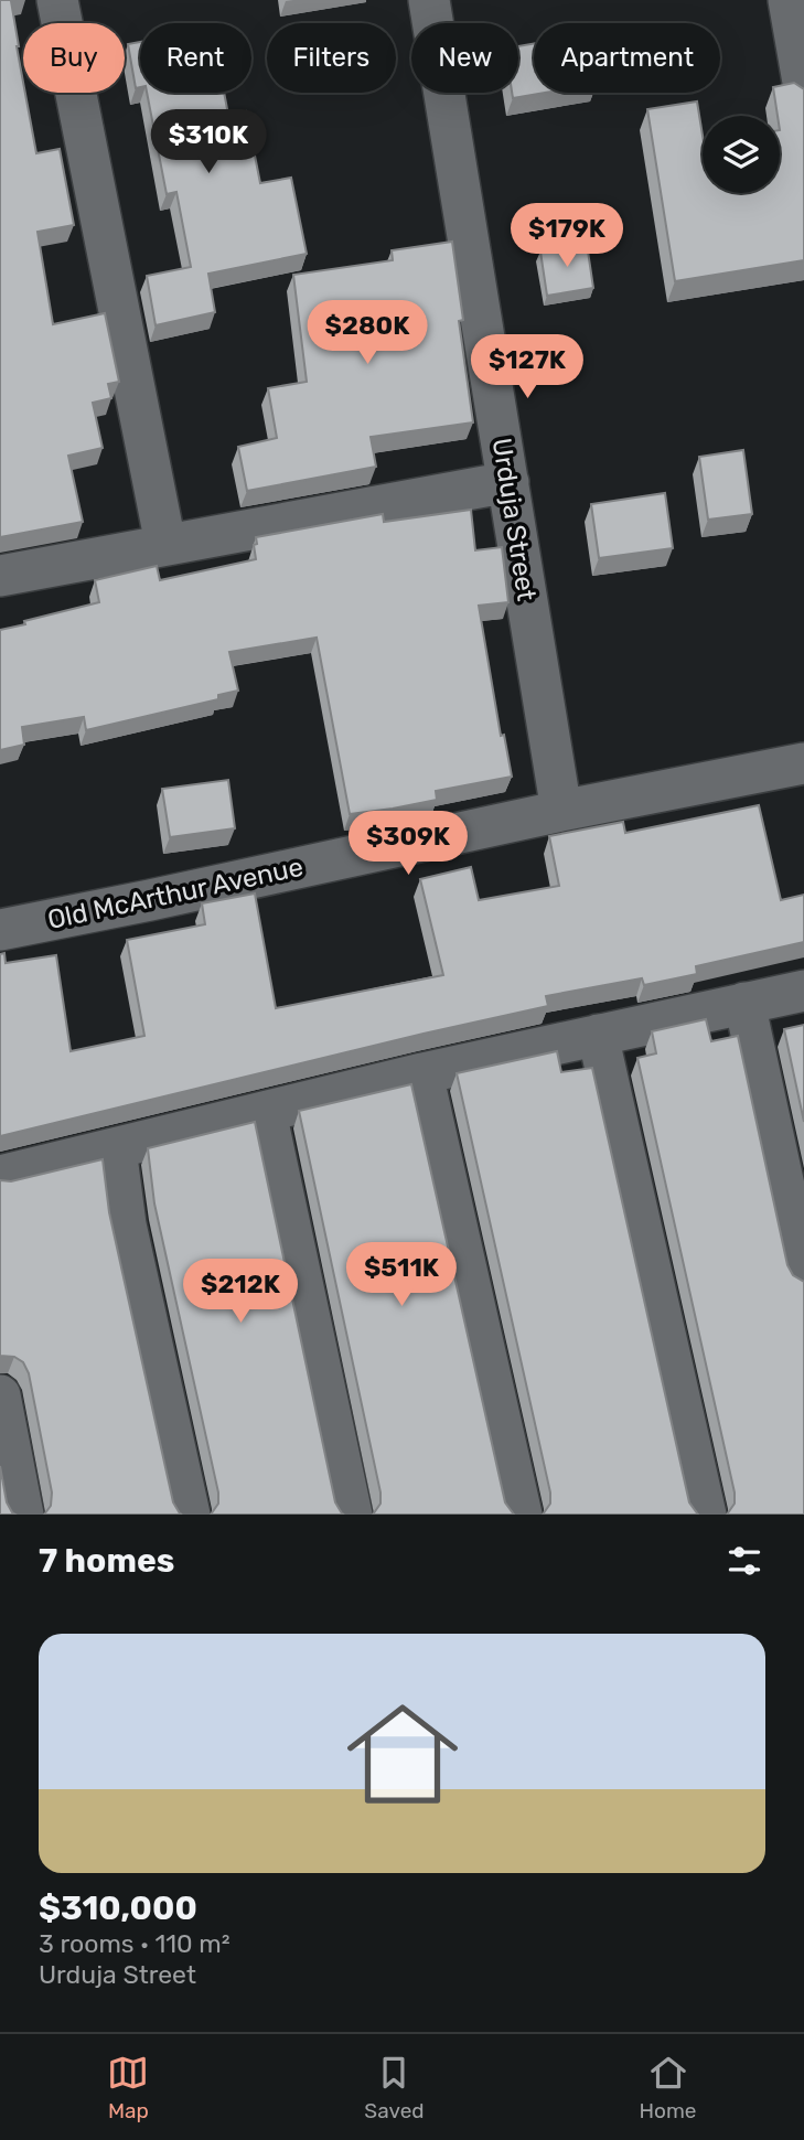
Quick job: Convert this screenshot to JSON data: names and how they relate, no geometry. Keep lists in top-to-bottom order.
{
  "streets": {
    "street": ["Urduja Street", "Old McArthur Avenue"]
  },
  "crossings": [
    ["Urduja Street", "Old McArthur Avenue"]
  ],
  "page": {
    "chip": [
      "Buy",
      "Rent",
      "Filters",
      "New",
      "Apartment"
    ],
    "price": [
      "$310K",
      "$179K",
      "$280K",
      "$127K",
      "$309K",
      "$511K",
      "$212K"
    ],
    "heading": "7 homes",
    "list": [
      {
        "name": "$310,000",
        "note": "3 rooms · 110 m² · Urduja Street"
      }
    ],
    "tabs": ["Map", "Saved", "Home"]
  }
}
